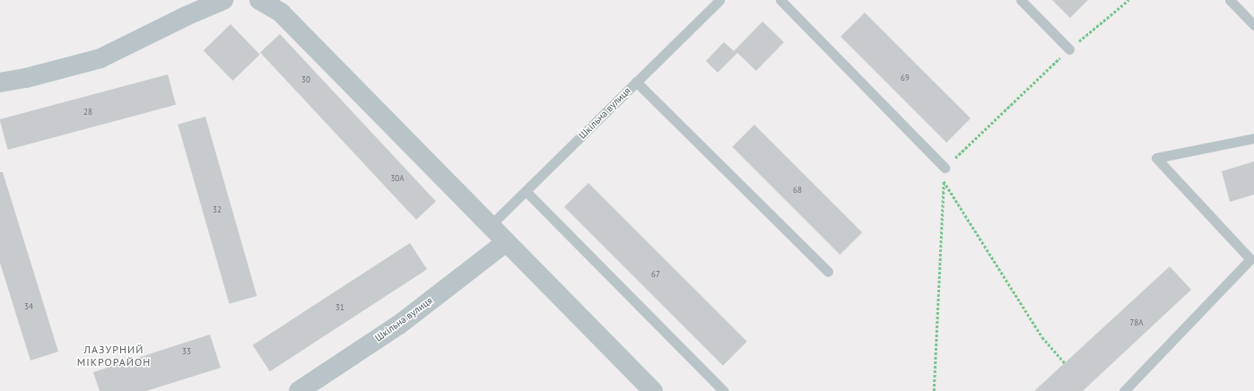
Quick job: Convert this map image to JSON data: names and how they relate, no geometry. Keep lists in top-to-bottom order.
{
  "streets": {
    "street": ["Шкільна вулиця"]
  },
  "districts": ["ЛАЗУРНИЙ МІКРОРАЙОН"],
  "house_numbers": [
    "69",
    "30",
    "28",
    "30А",
    "68",
    "32",
    "67",
    "34",
    "31",
    "78А",
    "33"
  ]
}
